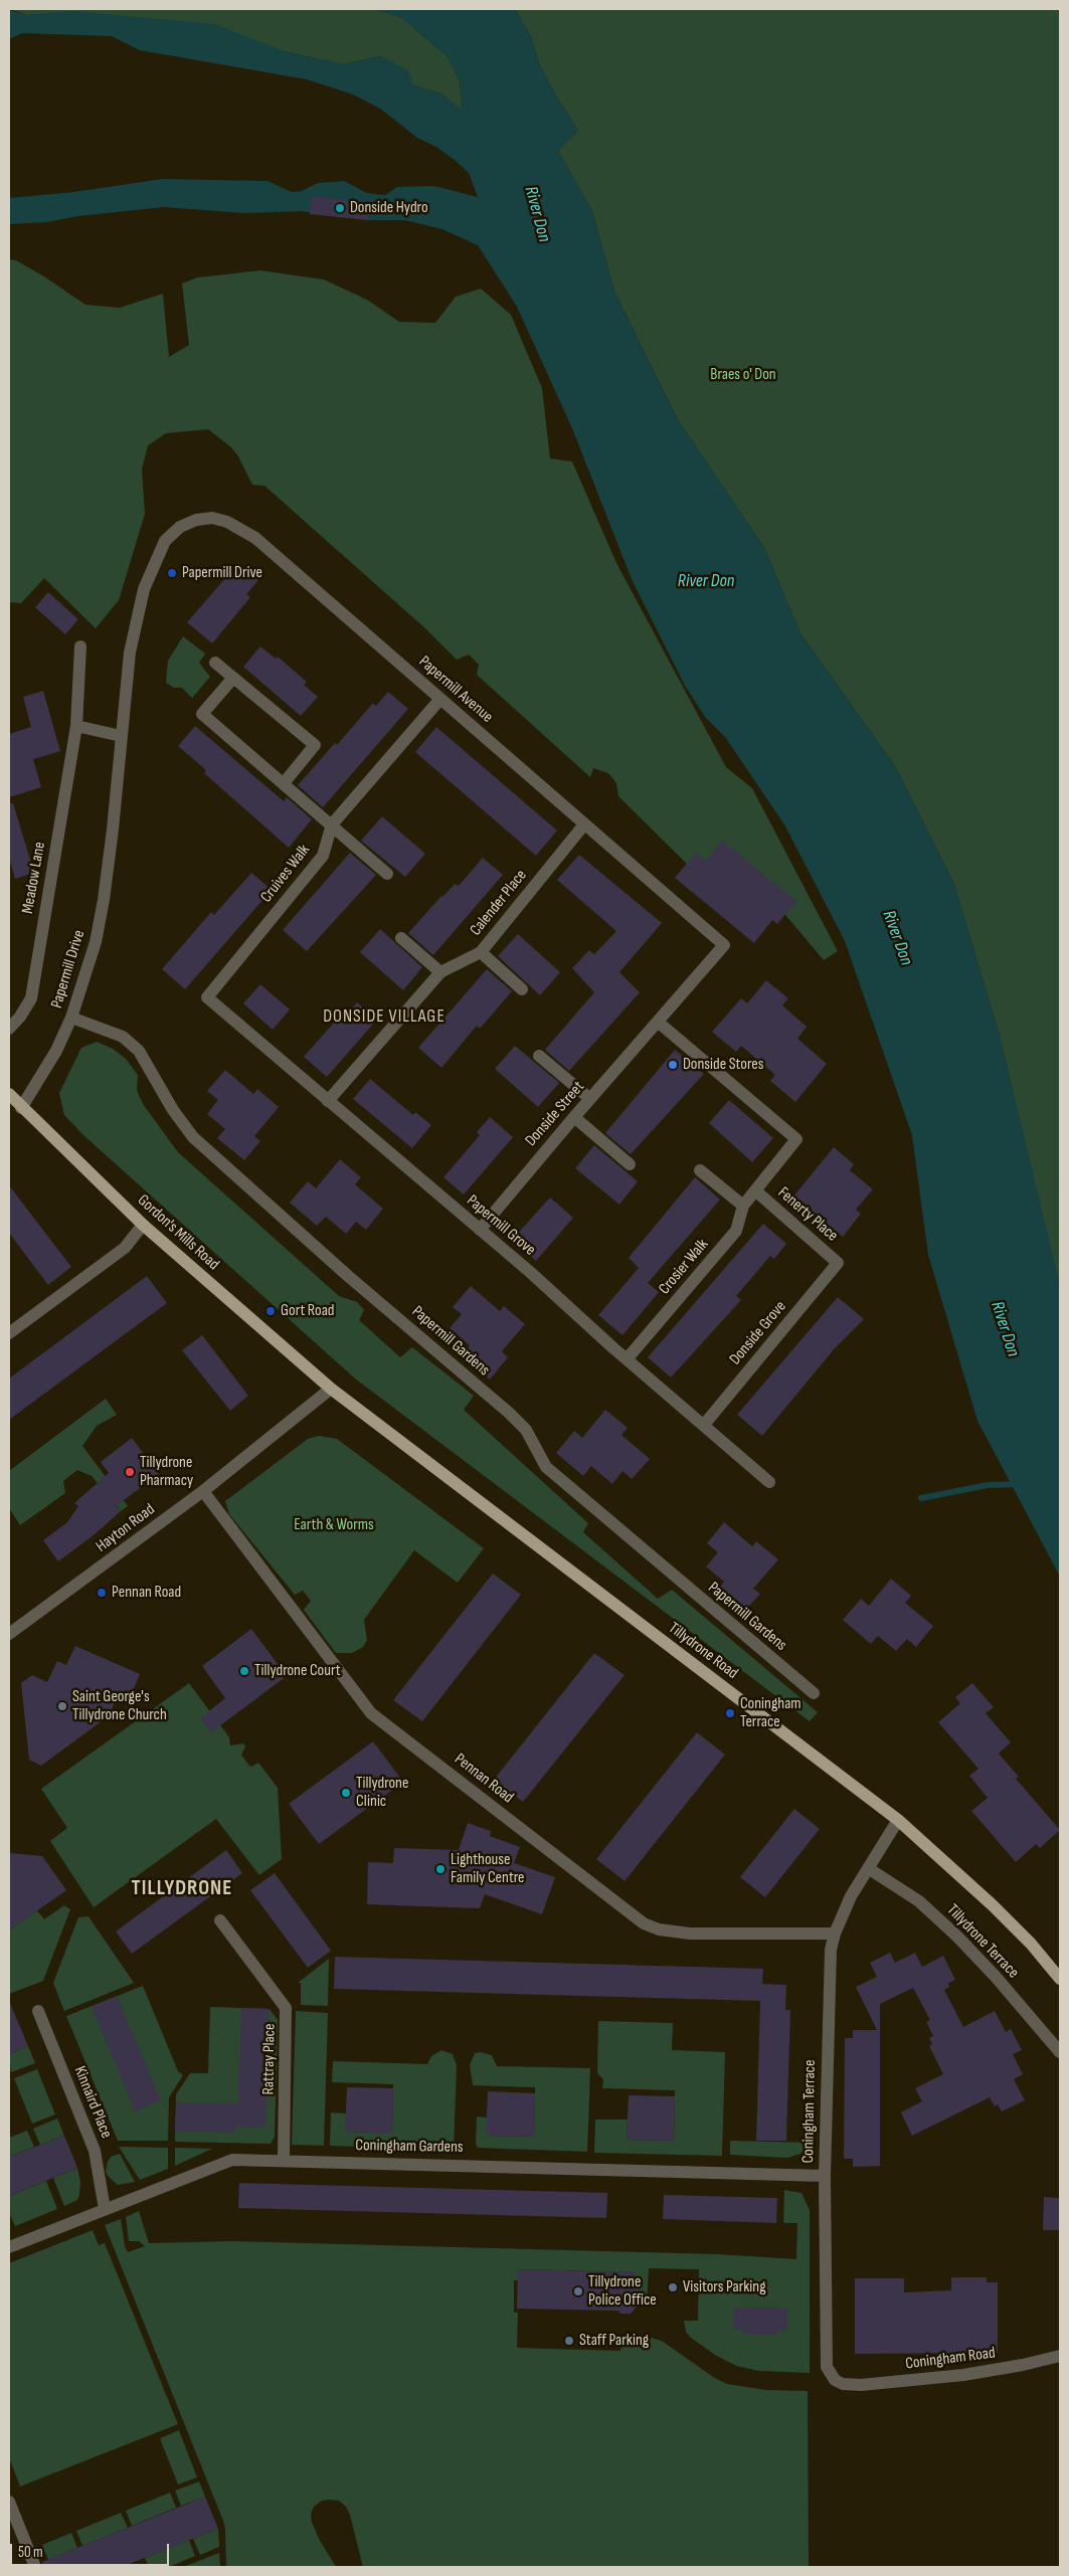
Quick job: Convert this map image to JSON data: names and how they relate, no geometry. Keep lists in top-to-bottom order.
{
  "streets": {
    "main road": ["Gordon's Mills Road", "Tillydrone Road"],
    "street": [
      "Papermill Avenue",
      "Cruives Walk",
      "Meadow Lane",
      "Calender Place",
      "Papermill Drive",
      "Donside Street",
      "Fenerty Place",
      "Papermill Grove",
      "Crosier Walk",
      "Donside Grove",
      "Papermill Gardens",
      "Hayton Road",
      "Pennan Road",
      "Tillydrone Terrace",
      "Rattray Place",
      "Kinnaird Place",
      "Coningham Terrace",
      "Coningham Gardens",
      "Coningham Road"
    ]
  },
  "crossings": [
    ["Papermill Avenue", "Cruives Walk"],
    ["Papermill Avenue", "Calender Place"],
    ["Papermill Avenue", "Papermill Drive"],
    ["Papermill Avenue", "Donside Street"],
    ["Cruives Walk", "Papermill Grove"],
    ["Calender Place", "Papermill Grove"],
    ["Papermill Drive", "Gordon's Mills Road"],
    ["Papermill Drive", "Papermill Gardens"],
    ["Donside Street", "Papermill Grove"],
    ["Donside Street", "Crosier Walk"],
    ["Fenerty Place", "Crosier Walk"],
    ["Fenerty Place", "Donside Grove"],
    ["Papermill Grove", "Crosier Walk"],
    ["Papermill Grove", "Donside Grove"],
    ["Gordon's Mills Road", "Hayton Road"],
    ["Gordon's Mills Road", "Tillydrone Road"],
    ["Hayton Road", "Tillydrone Road"],
    ["Hayton Road", "Pennan Road"],
    ["Tillydrone Road", "Coningham Terrace"],
    ["Pennan Road", "Coningham Terrace"],
    ["Tillydrone Terrace", "Coningham Terrace"],
    ["Rattray Place", "Coningham Gardens"],
    ["Kinnaird Place", "Coningham Gardens"],
    ["Coningham Terrace", "Coningham Gardens"],
    ["Coningham Terrace", "Coningham Road"]
  ],
  "districts": ["DONSIDE VILLAGE", "TILLYDRONE"],
  "water": ["River Don"],
  "parks": ["Braes o' Don", "Earth & Worms"],
  "places": [
    "Donside Hydro",
    "Papermill Drive",
    "Donside Stores",
    "Gort Road",
    "Tillydrone Pharmacy",
    "Pennan Road",
    "Tillydrone Court",
    "Saint George's Tillydrone Church",
    "Coningham Terrace",
    "Tillydrone Clinic",
    "Lighthouse Family Centre",
    "Visitors Parking",
    "Tillydrone Police Office",
    "Staff Parking"
  ],
  "scale_bar": "50 m"
}
